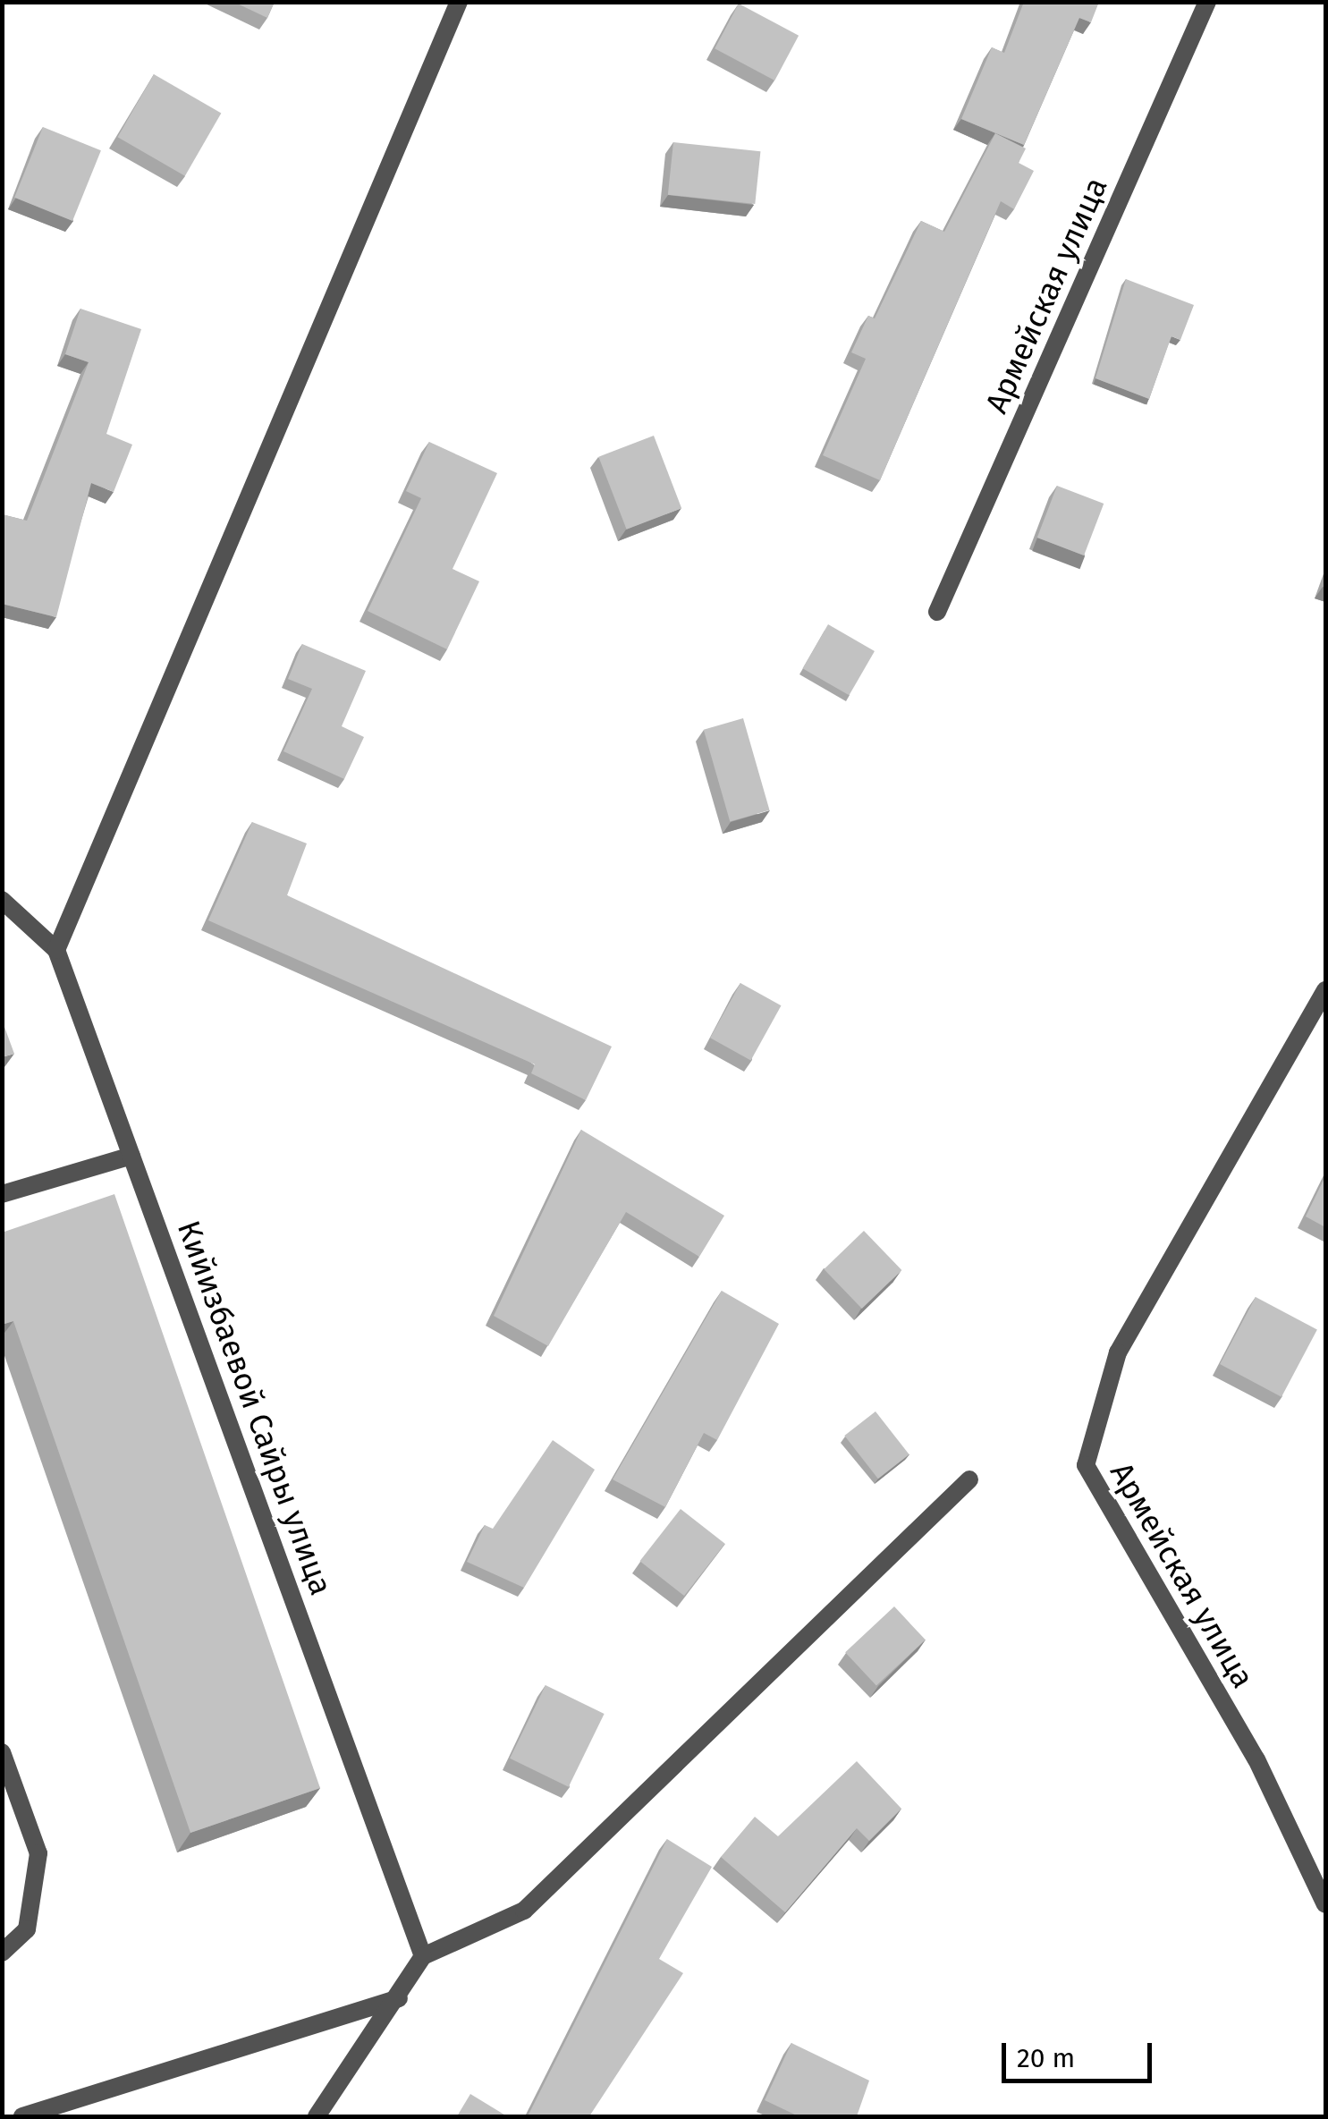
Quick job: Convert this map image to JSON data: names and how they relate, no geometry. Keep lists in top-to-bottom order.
{
  "streets": {
    "street": ["Армейская улица", "Кийизбаевой Сайры улица"]
  },
  "scale_bar": "20 m"
}
